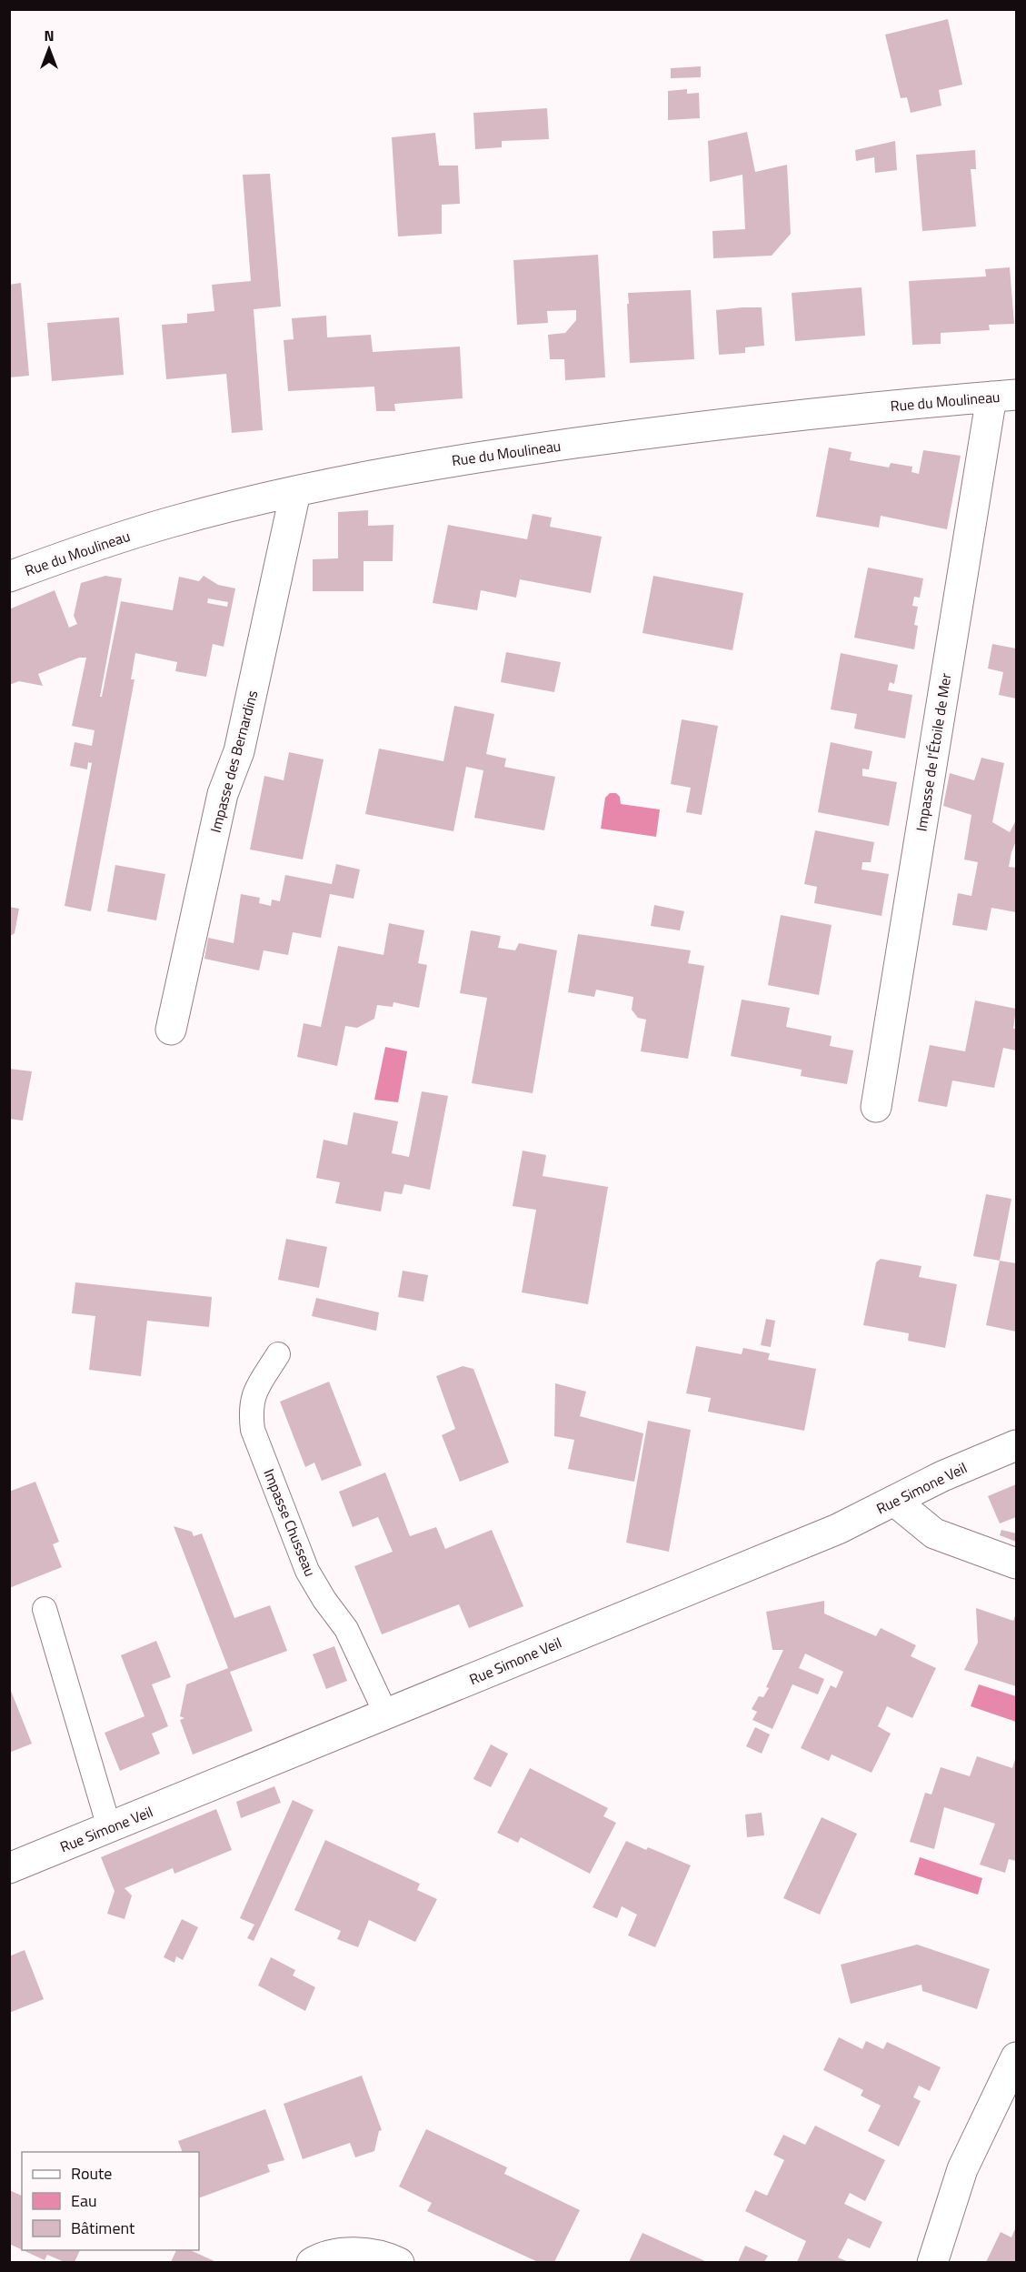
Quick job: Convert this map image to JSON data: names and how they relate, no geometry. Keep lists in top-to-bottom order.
{
  "streets": {
    "street": [
      "Rue du Moulineau",
      "Impasse de l'Étoile de Mer",
      "Impasse des Bernardins",
      "Rue Simone Veil"
    ],
    "lane": ["Impasse Chusseau"]
  },
  "crossings": [
    ["Rue du Moulineau", "Impasse de l'Étoile de Mer"],
    ["Rue du Moulineau", "Impasse des Bernardins"],
    ["Rue Simone Veil", "Impasse Chusseau"]
  ],
  "legend": ["Route", "Eau", "Bâtiment"],
  "north": "top"
}
